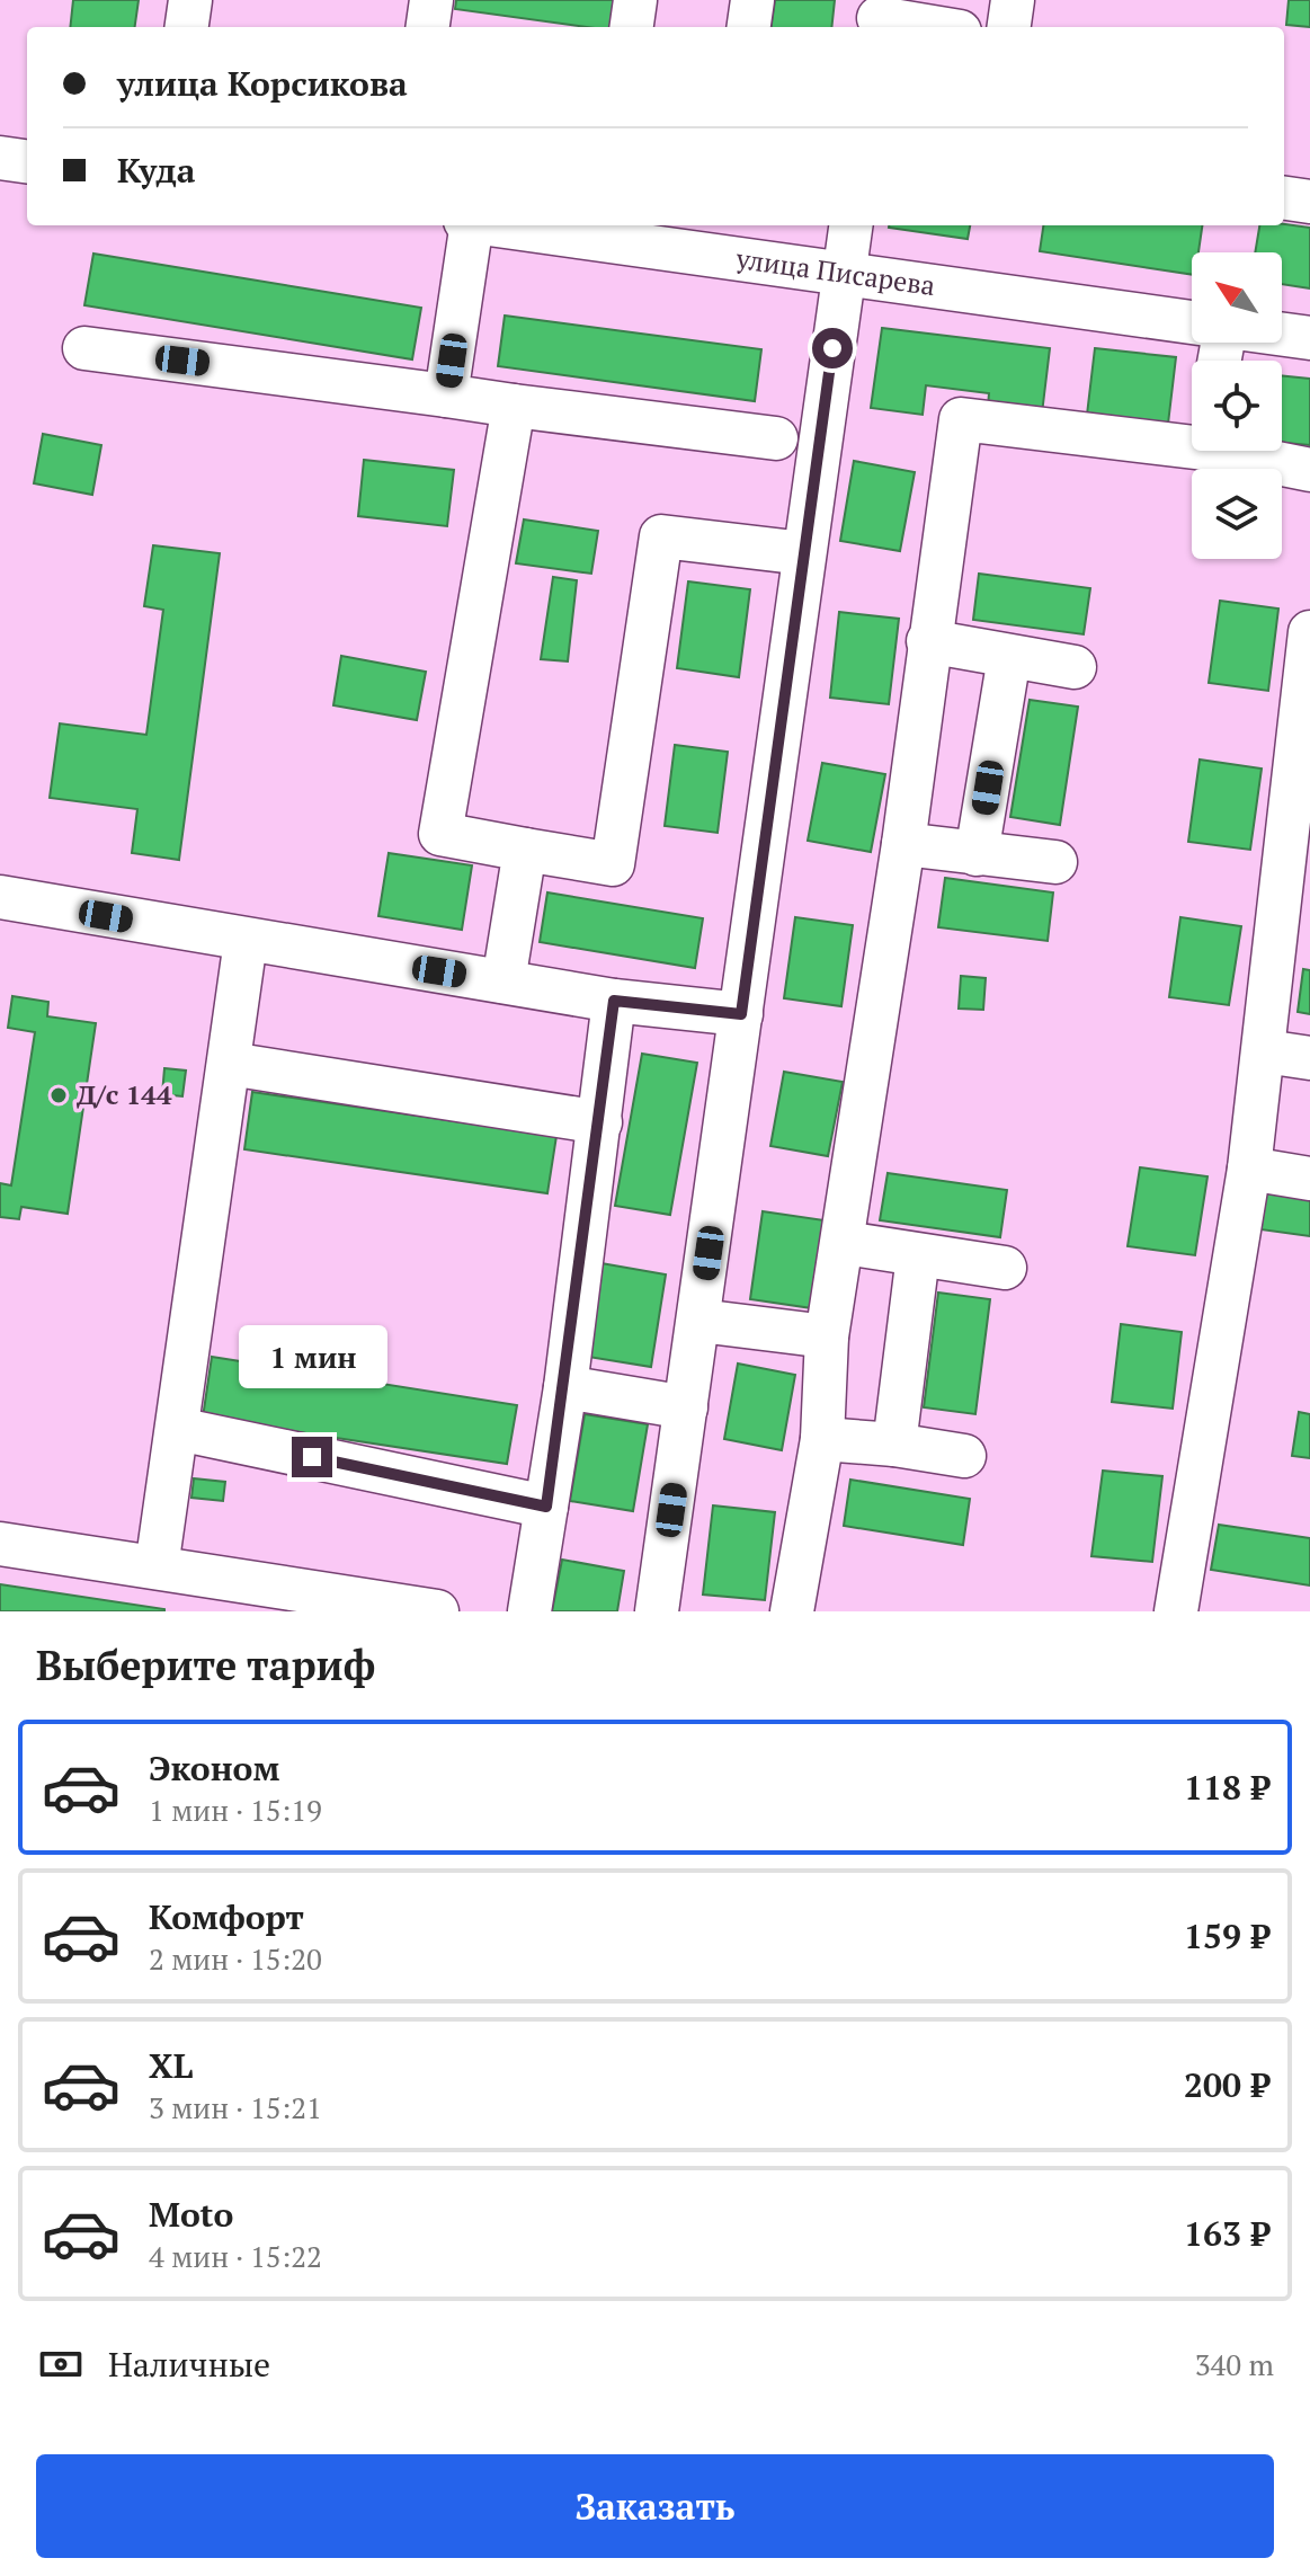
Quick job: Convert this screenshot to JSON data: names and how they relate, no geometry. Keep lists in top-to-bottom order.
{
  "streets": {
    "street": ["улица Писарева"]
  },
  "places": ["Д/с 144"],
  "north": "top left",
  "page": {
    "banner": ["улица Корсикова", "Куда"],
    "bubble": "1 мин",
    "heading": "Выберите тариф",
    "list": [
      {
        "name": "Эконом",
        "note": "1 мин · 15:19",
        "value": "118 ₽"
      },
      {
        "name": "Комфорт",
        "note": "2 мин · 15:20",
        "value": "159 ₽"
      },
      {
        "name": "XL",
        "note": "3 мин · 15:21",
        "value": "200 ₽"
      },
      {
        "name": "Moto",
        "note": "4 мин · 15:22",
        "value": "163 ₽"
      }
    ],
    "pay": ["Наличные", "340 m"],
    "buttons": "Заказать"
  }
}
